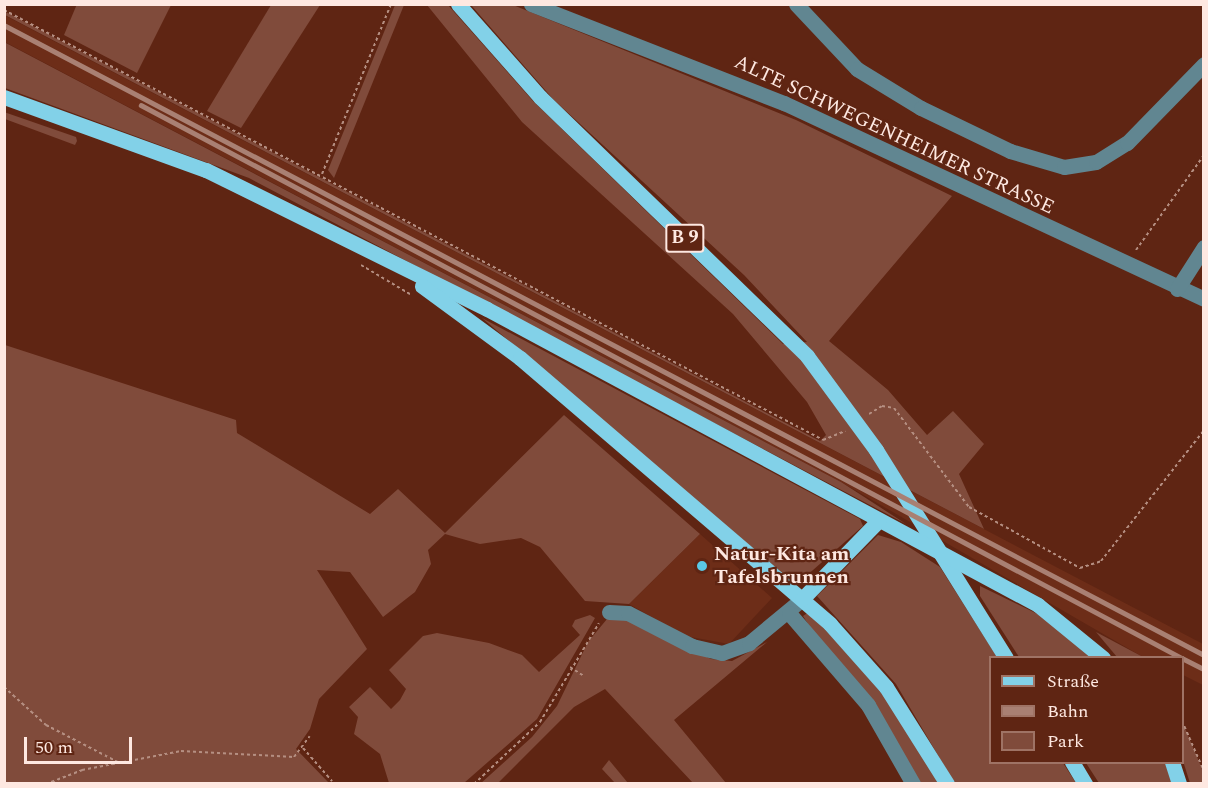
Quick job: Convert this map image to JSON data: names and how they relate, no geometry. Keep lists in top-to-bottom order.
{
  "streets": {
    "main road": ["B 9"],
    "lane": ["ALTE SCHWEGENHEIMER STRASSE"]
  },
  "places": ["Natur-Kita am Tafelsbrunnen"],
  "legend": ["Straße", "Bahn", "Park"],
  "scale_bar": "50 m"
}
